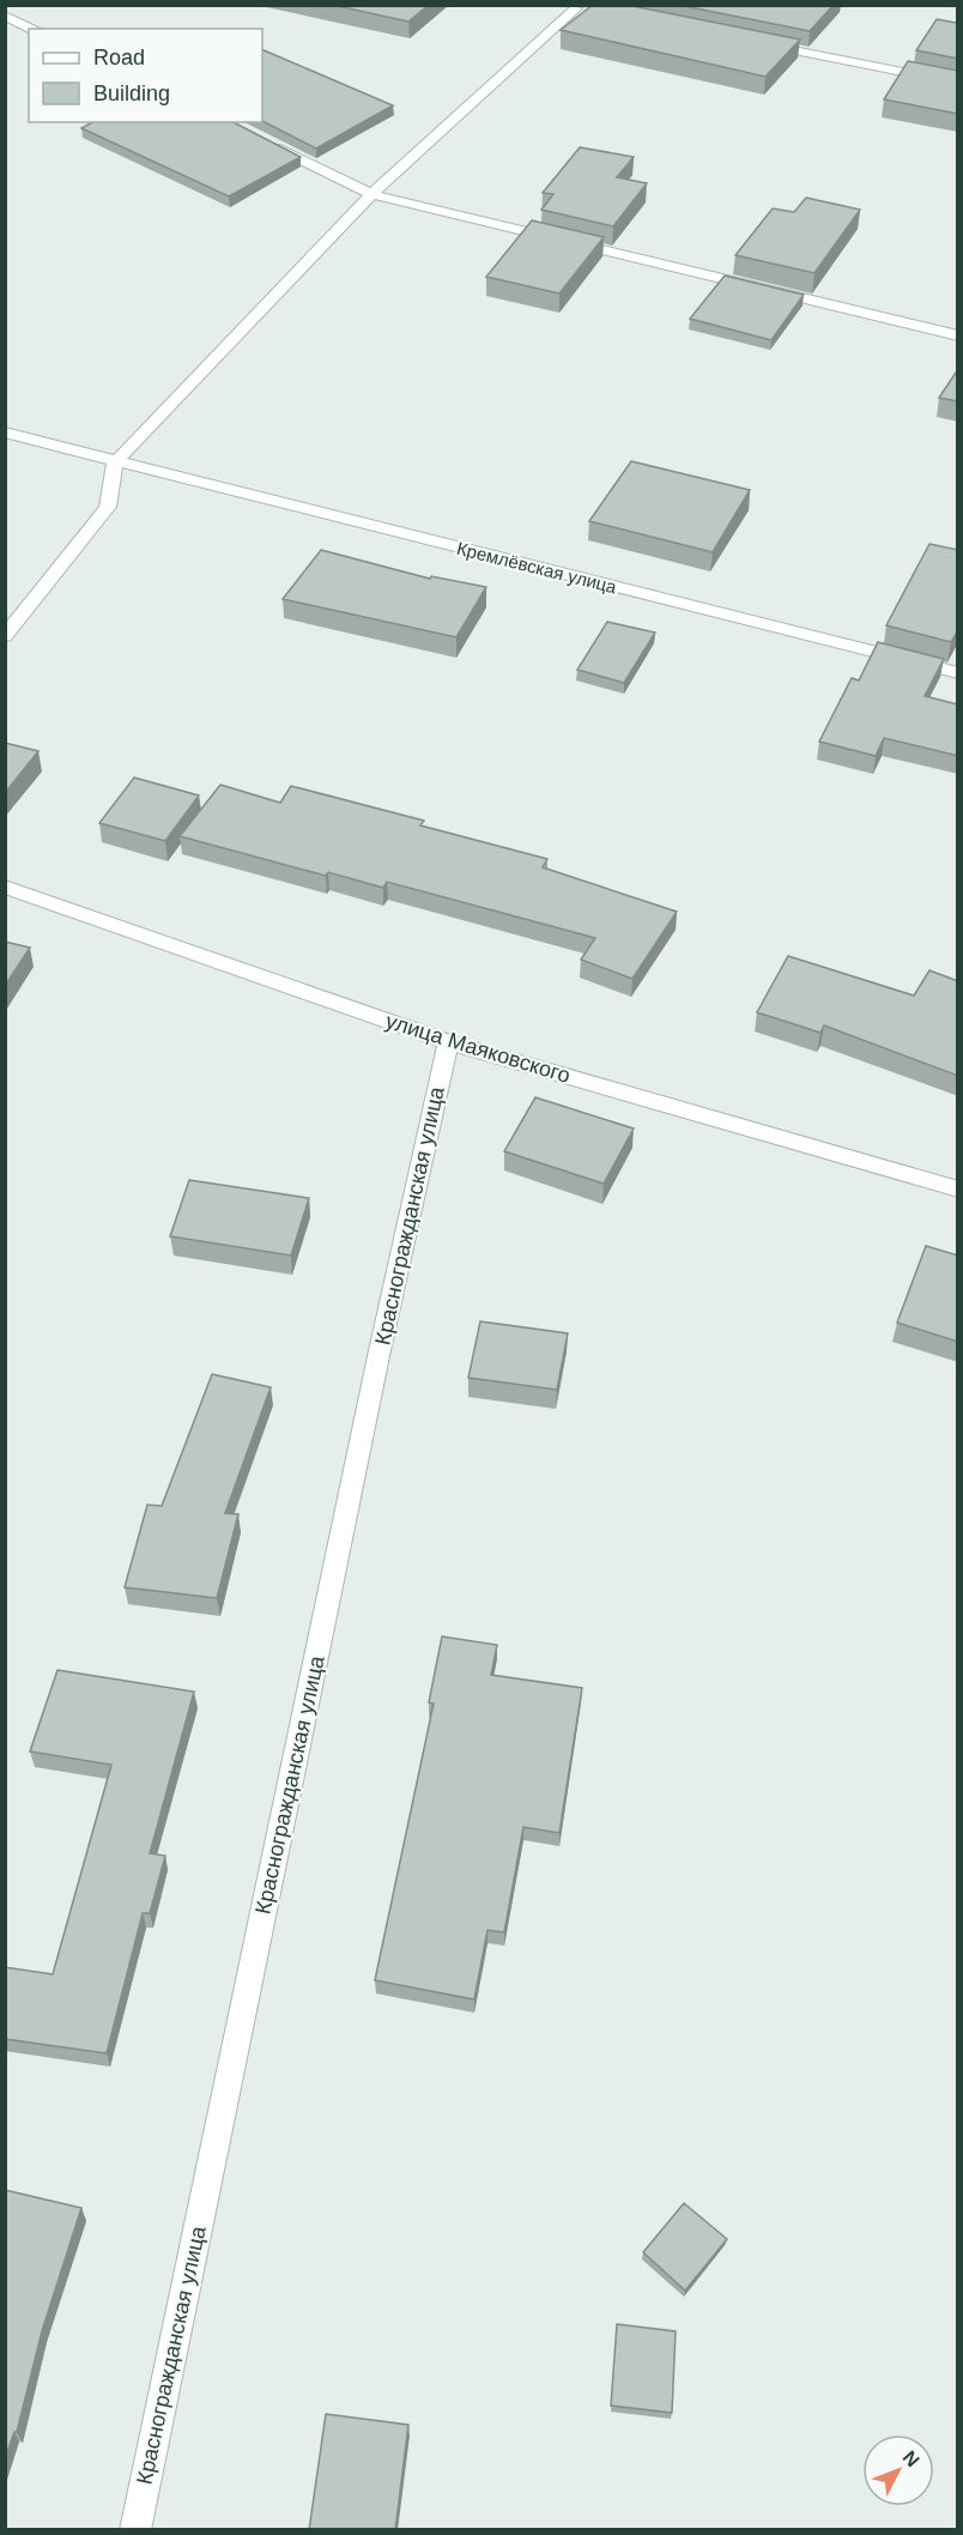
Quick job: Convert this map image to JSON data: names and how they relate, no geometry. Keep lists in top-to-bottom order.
{
  "streets": {
    "street": ["Кремлёвская улица", "улица Маяковского", "Красногражданская улица"]
  },
  "crossings": [
    ["улица Маяковского", "Красногражданская улица"]
  ],
  "legend": ["Road", "Building"],
  "north": "top right"
}
